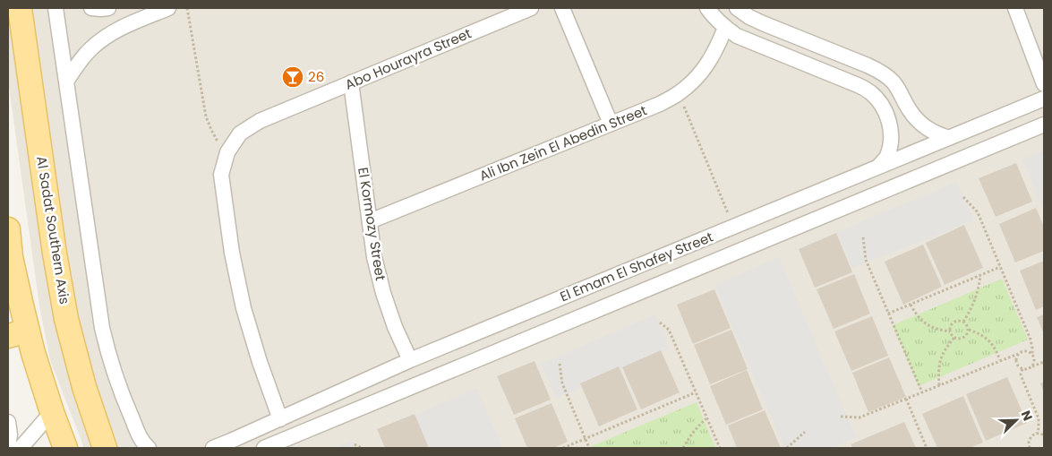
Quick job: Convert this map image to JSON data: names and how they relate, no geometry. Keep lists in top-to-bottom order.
{
  "streets": {
    "main road": ["Al Sadat Southern Axis"],
    "street": [
      "Abo Hourayra Street",
      "Ali Ibn Zein El Abedin Street",
      "El Kormozy Street",
      "El Emam El Shafey Street"
    ]
  },
  "crossings": [
    ["Abo Hourayra Street", "El Kormozy Street"],
    ["Abo Hourayra Street", "El Emam El Shafey Street"],
    ["Ali Ibn Zein El Abedin Street", "El Kormozy Street"],
    ["El Kormozy Street", "El Emam El Shafey Street"]
  ],
  "places": {
    "bar": ["26"]
  },
  "north": "top right"
}
